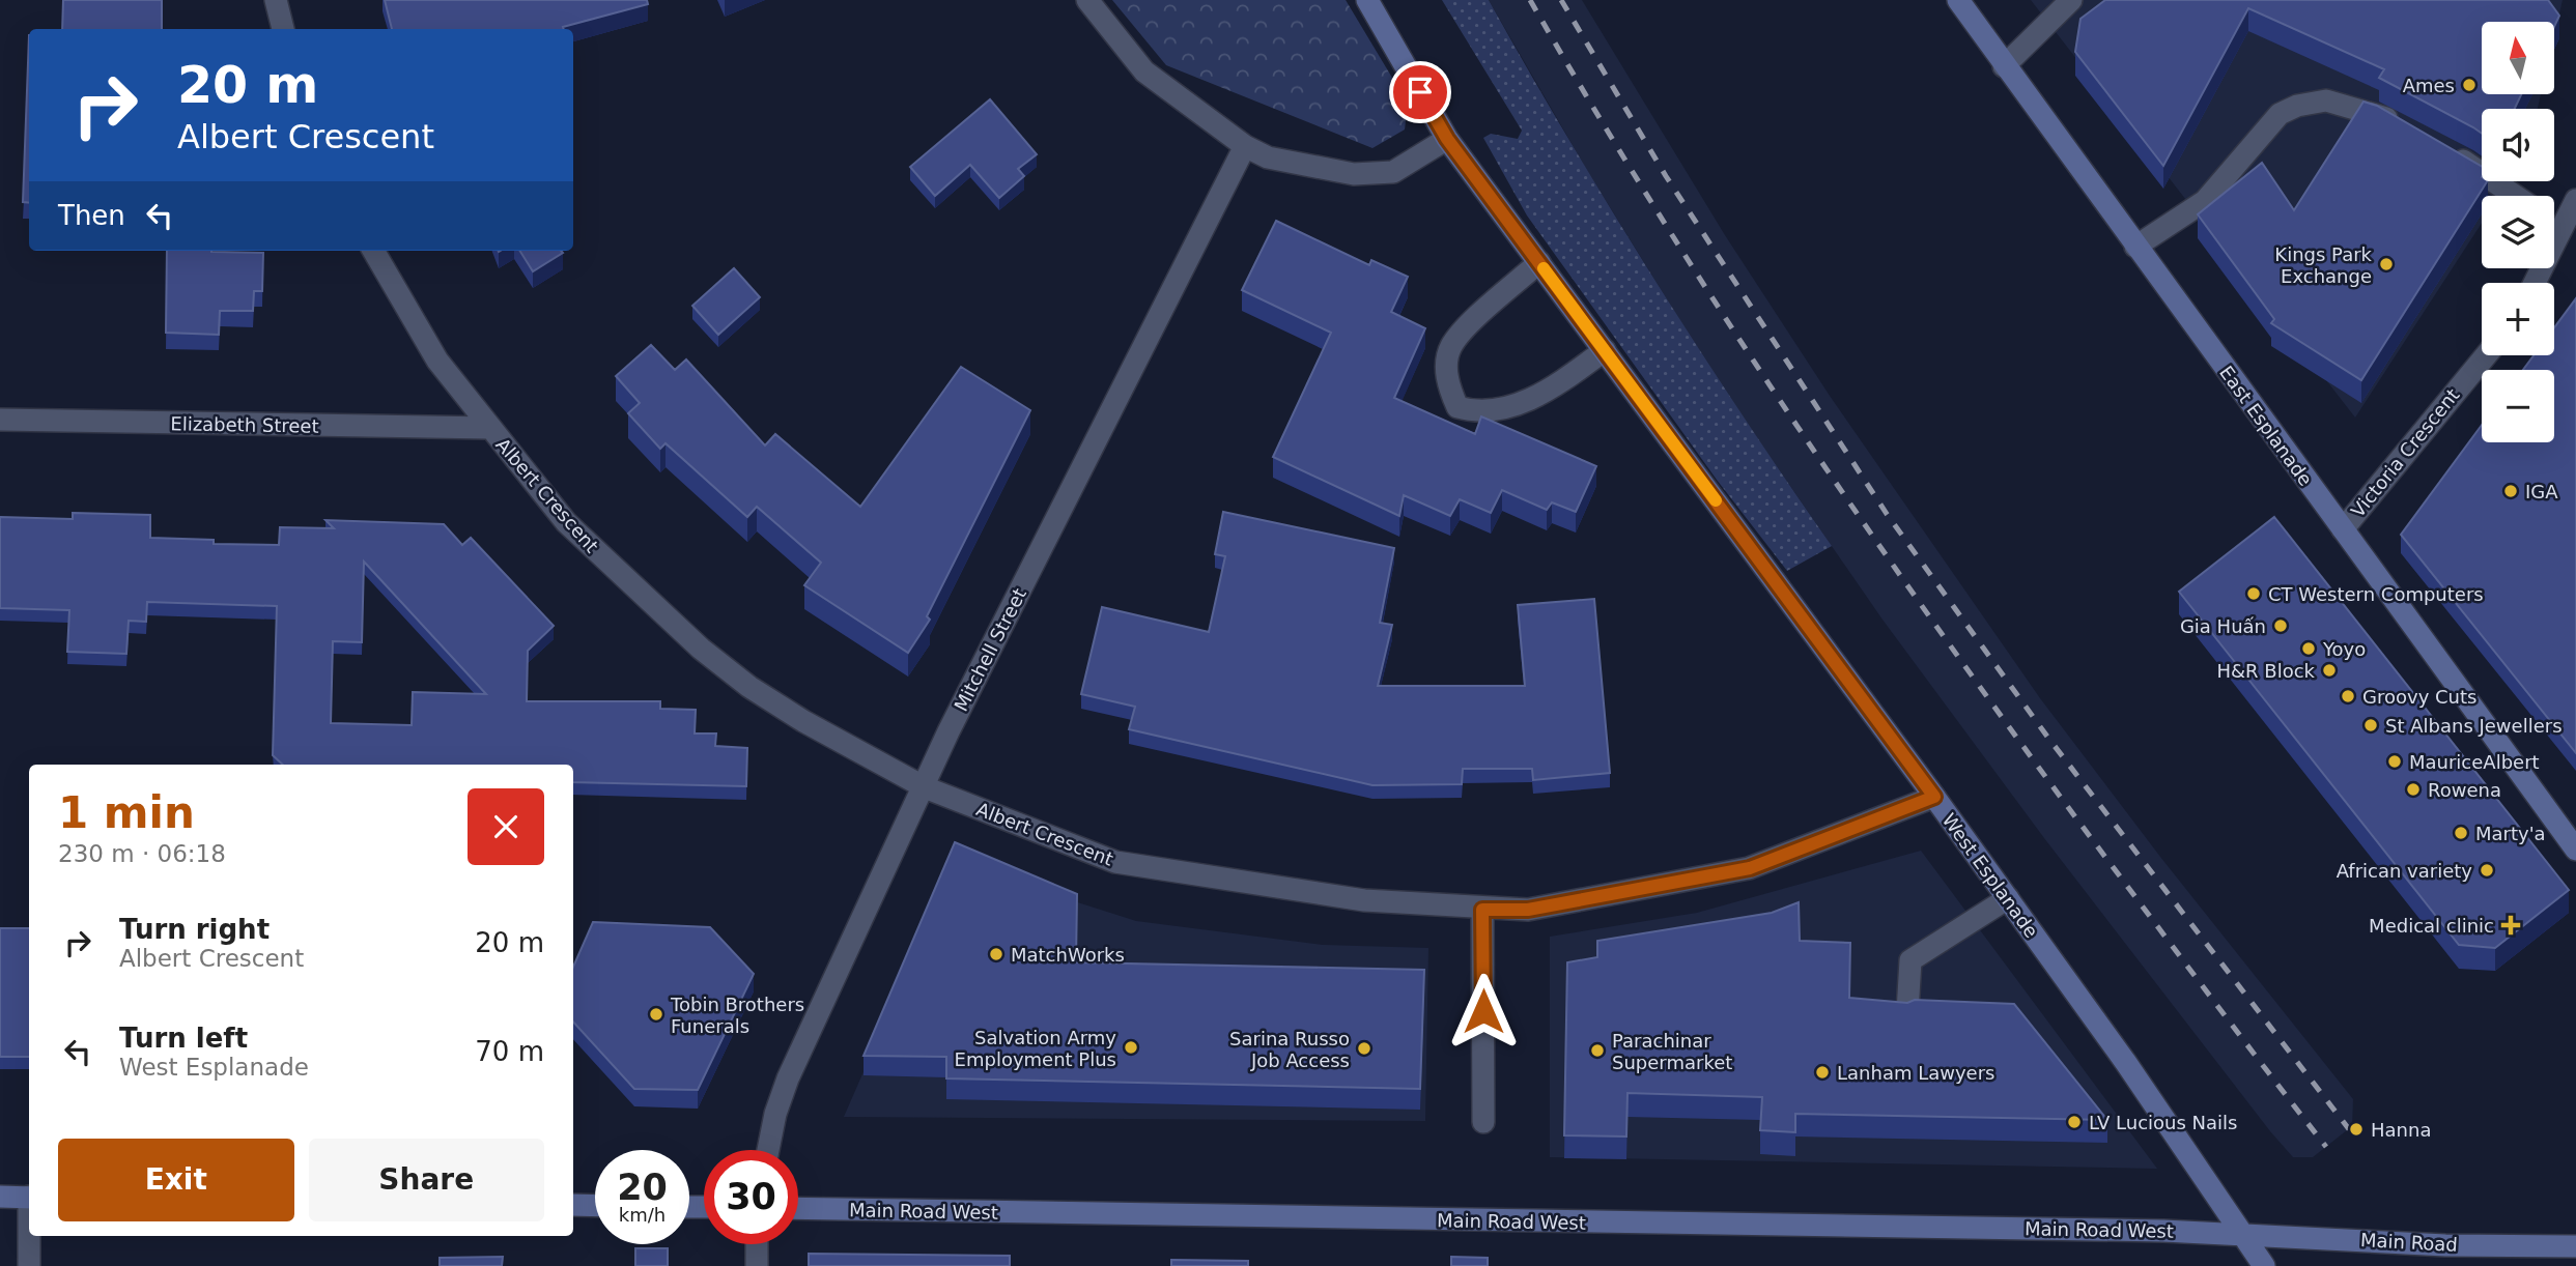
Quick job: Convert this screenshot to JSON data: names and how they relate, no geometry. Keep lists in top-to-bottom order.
{
  "streets": {
    "street": [
      "Elizabeth Street",
      "East Esplanade",
      "Victoria Crescent",
      "Albert Crescent",
      "Mitchell Street",
      "West Esplanade",
      "Main Road West",
      "Main Road"
    ]
  },
  "crossings": [
    ["Elizabeth Street", "Albert Crescent"],
    ["East Esplanade", "Victoria Crescent"],
    ["Albert Crescent", "Mitchell Street"],
    ["Albert Crescent", "West Esplanade"],
    ["West Esplanade", "Main Road West"],
    ["West Esplanade", "Main Road"],
    ["Main Road West", "Main Road"]
  ],
  "places": {
    "other": [
      "Ames",
      "Kings Park Exchange",
      "IGA",
      "CT Western Computers",
      "Gia Huấn",
      "Yoyo",
      "H&R Block",
      "Groovy Cuts",
      "St Albans Jewellers",
      "MauriceAlbert",
      "Rowena",
      "Marty'a",
      "African variety",
      "MatchWorks",
      "Tobin Brothers Funerals",
      "Salvation Army Employment Plus",
      "Sarina Russo Job Access",
      "Parachinar Supermarket",
      "Lanham Lawyers",
      "LV Lucious Nails",
      "Hanna"
    ],
    "health": ["Medical clinic"]
  },
  "north": "top",
  "page": {
    "map_buttons": ["+", "−"],
    "turn": ["20 m", "Albert Crescent"],
    "then": "Then",
    "heading": ["1 min", "230 m · 06:18"],
    "list": [
      {
        "name": "Turn right",
        "note": "Albert Crescent",
        "value": "20 m"
      },
      {
        "name": "Turn left",
        "note": "West Esplanade",
        "value": "70 m"
      }
    ],
    "buttons": ["Exit", "Share"],
    "speed": "20 km/h",
    "limit": "30"
  }
}
